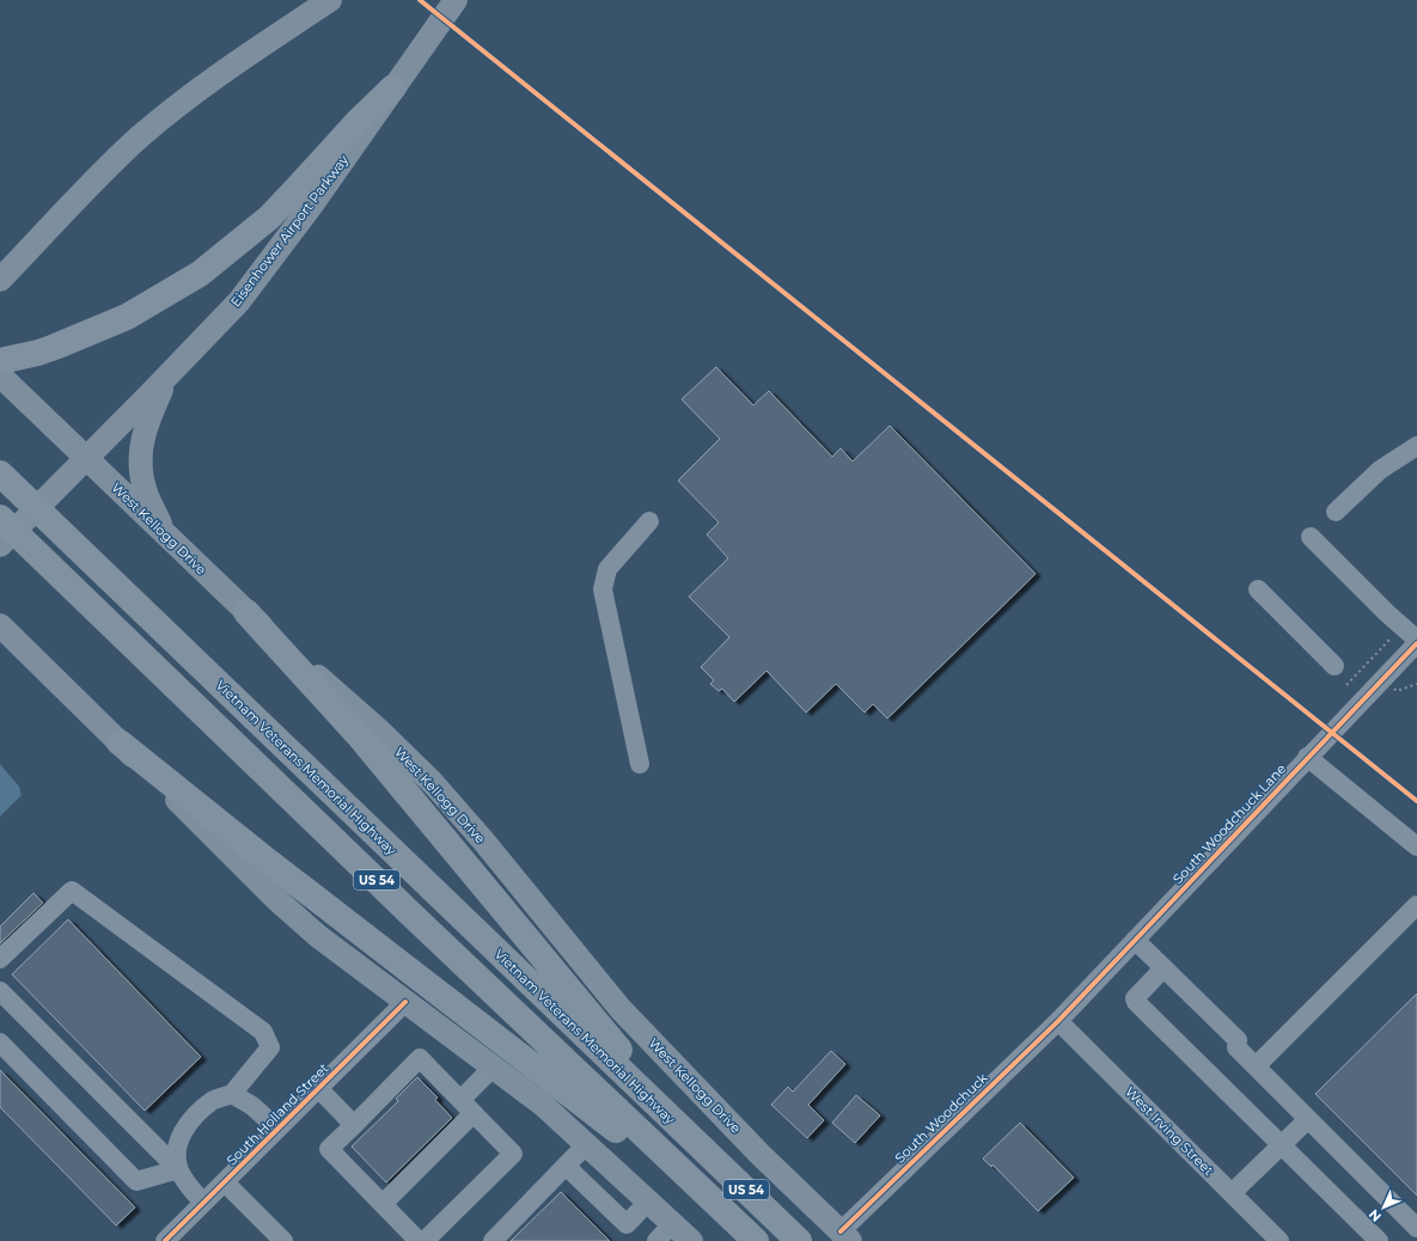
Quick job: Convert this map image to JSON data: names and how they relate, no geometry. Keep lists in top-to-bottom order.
{
  "streets": {
    "highway": ["Vietnam Veterans Memorial Highway", "US 54"],
    "main road": ["Eisenhower Airport Parkway", "West Kellogg Drive"],
    "street": [
      "South Woodchuck Lane",
      "South Holland Street",
      "South Woodchuck",
      "West Irving Street"
    ]
  },
  "crossings": [
    ["Eisenhower Airport Parkway", "West Kellogg Drive"],
    ["West Kellogg Drive", "South Woodchuck"],
    ["South Woodchuck Lane", "South Woodchuck"],
    ["South Woodchuck Lane", "West Irving Street"],
    ["South Woodchuck", "West Irving Street"]
  ],
  "north": "bottom left"
}
